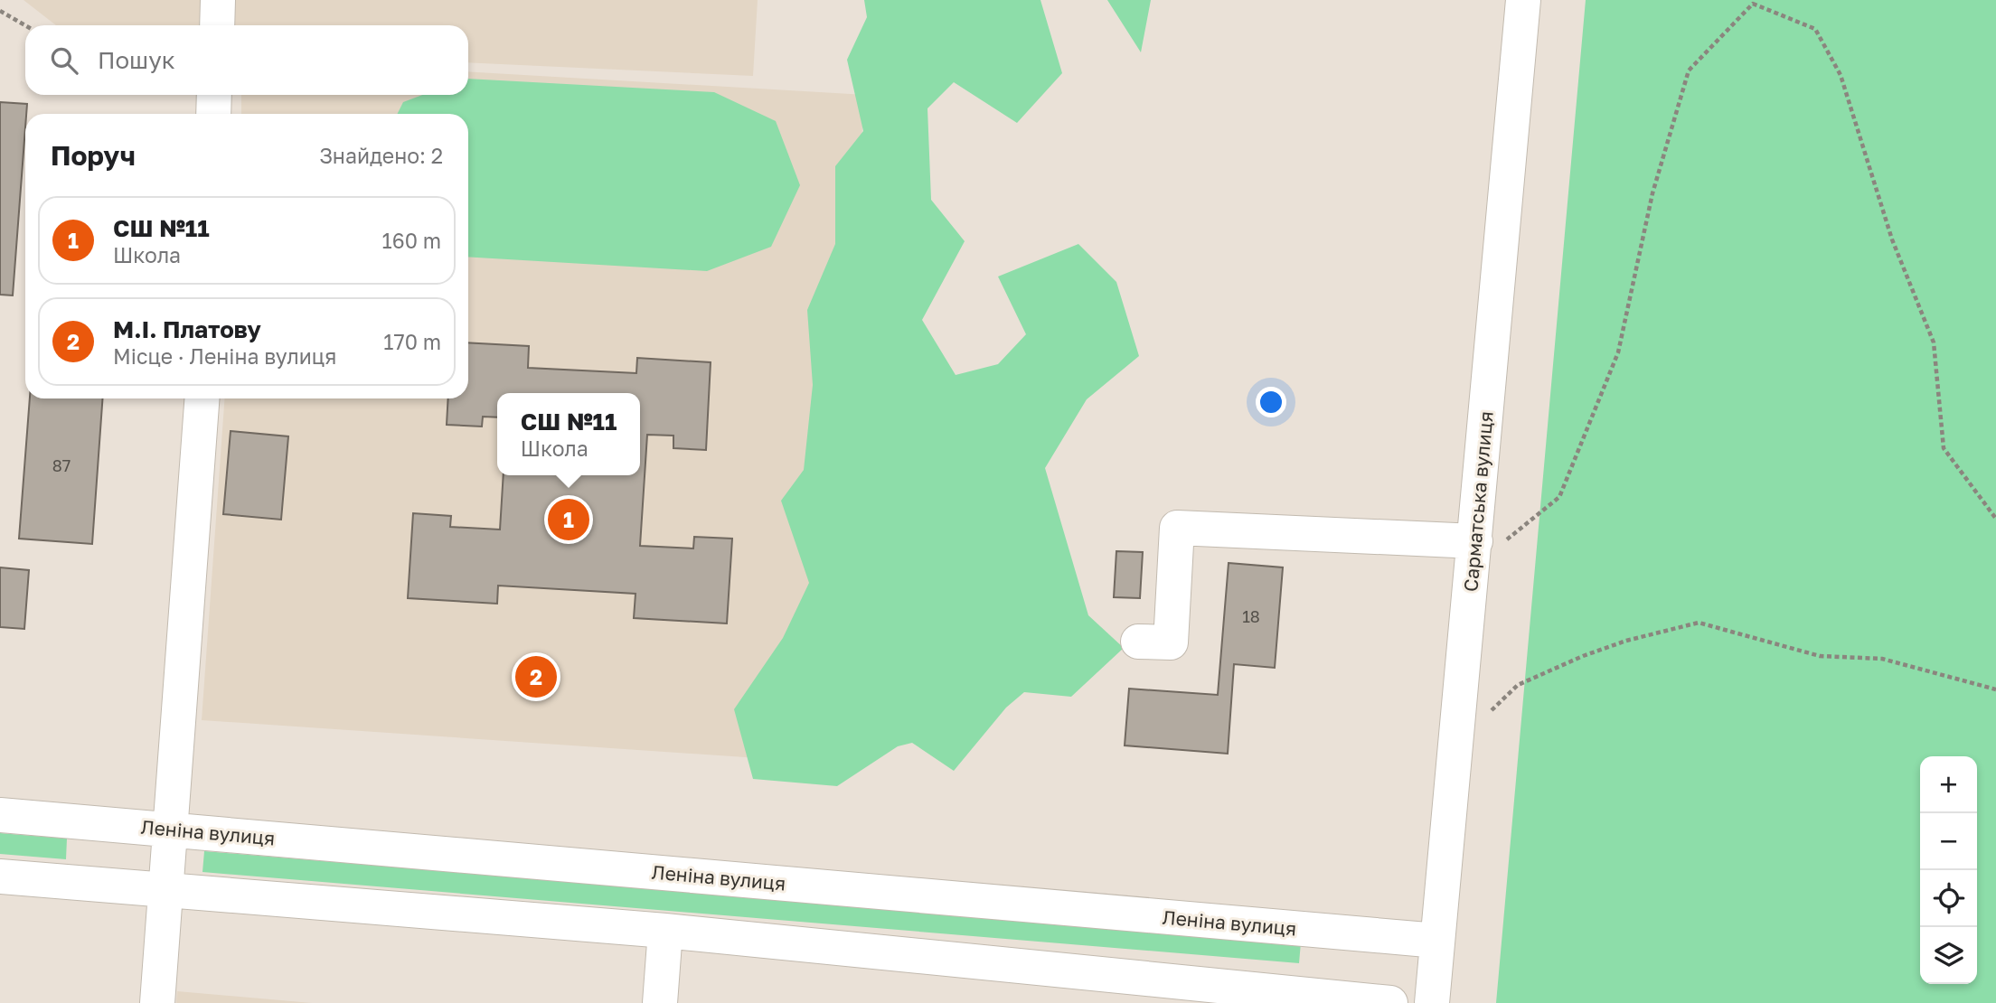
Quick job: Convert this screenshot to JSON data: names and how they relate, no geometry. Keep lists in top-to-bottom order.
{
  "streets": {
    "street": ["Сарматська вулиця", "Леніна вулиця"]
  },
  "crossings": [
    ["Сарматська вулиця", "Леніна вулиця"]
  ],
  "house_numbers": ["87", "18"],
  "page": {
    "search": "Пошук",
    "heading": ["Поруч", "Знайдено: 2"],
    "list": [
      {
        "mark": "1",
        "name": "СШ №11",
        "note": "Школа",
        "value": "160 m"
      },
      {
        "mark": "2",
        "name": "М.І. Платову",
        "note": "Місце · Леніна вулиця",
        "value": "170 m"
      }
    ],
    "popup": ["СШ №11", "Школа"],
    "pins": ["1", "2"],
    "map_buttons": ["+", "−"]
  }
}
